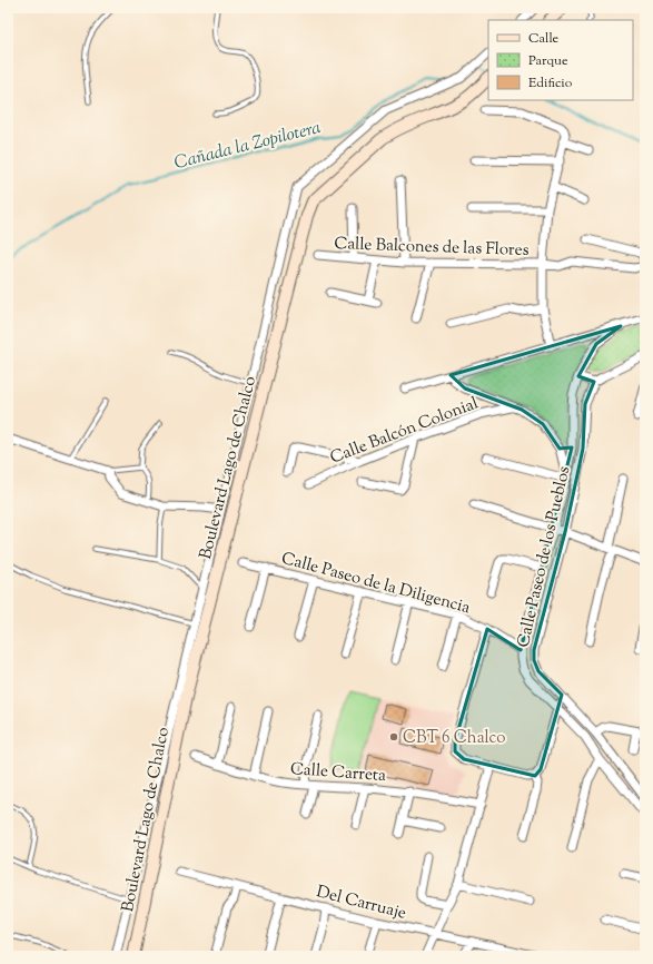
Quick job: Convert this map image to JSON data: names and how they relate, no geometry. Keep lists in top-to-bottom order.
{
  "streets": {
    "main road": ["Boulevard Lago de Chalco"],
    "street": [
      "Calle Balcones de las Flores",
      "Calle Balcón Colonial",
      "Calle Paseo de los Pueblos",
      "Calle Paseo de la Diligencia",
      "Calle Carreta",
      "Del Carruaje"
    ]
  },
  "crossings": [
    ["Calle Balcón Colonial", "Calle Paseo de los Pueblos"],
    ["Calle Paseo de los Pueblos", "Calle Paseo de la Diligencia"]
  ],
  "water": ["Cañada la Zopilotera"],
  "places": ["CBT 6 Chalco"],
  "legend": ["Calle", "Parque", "Edificio"]
}
